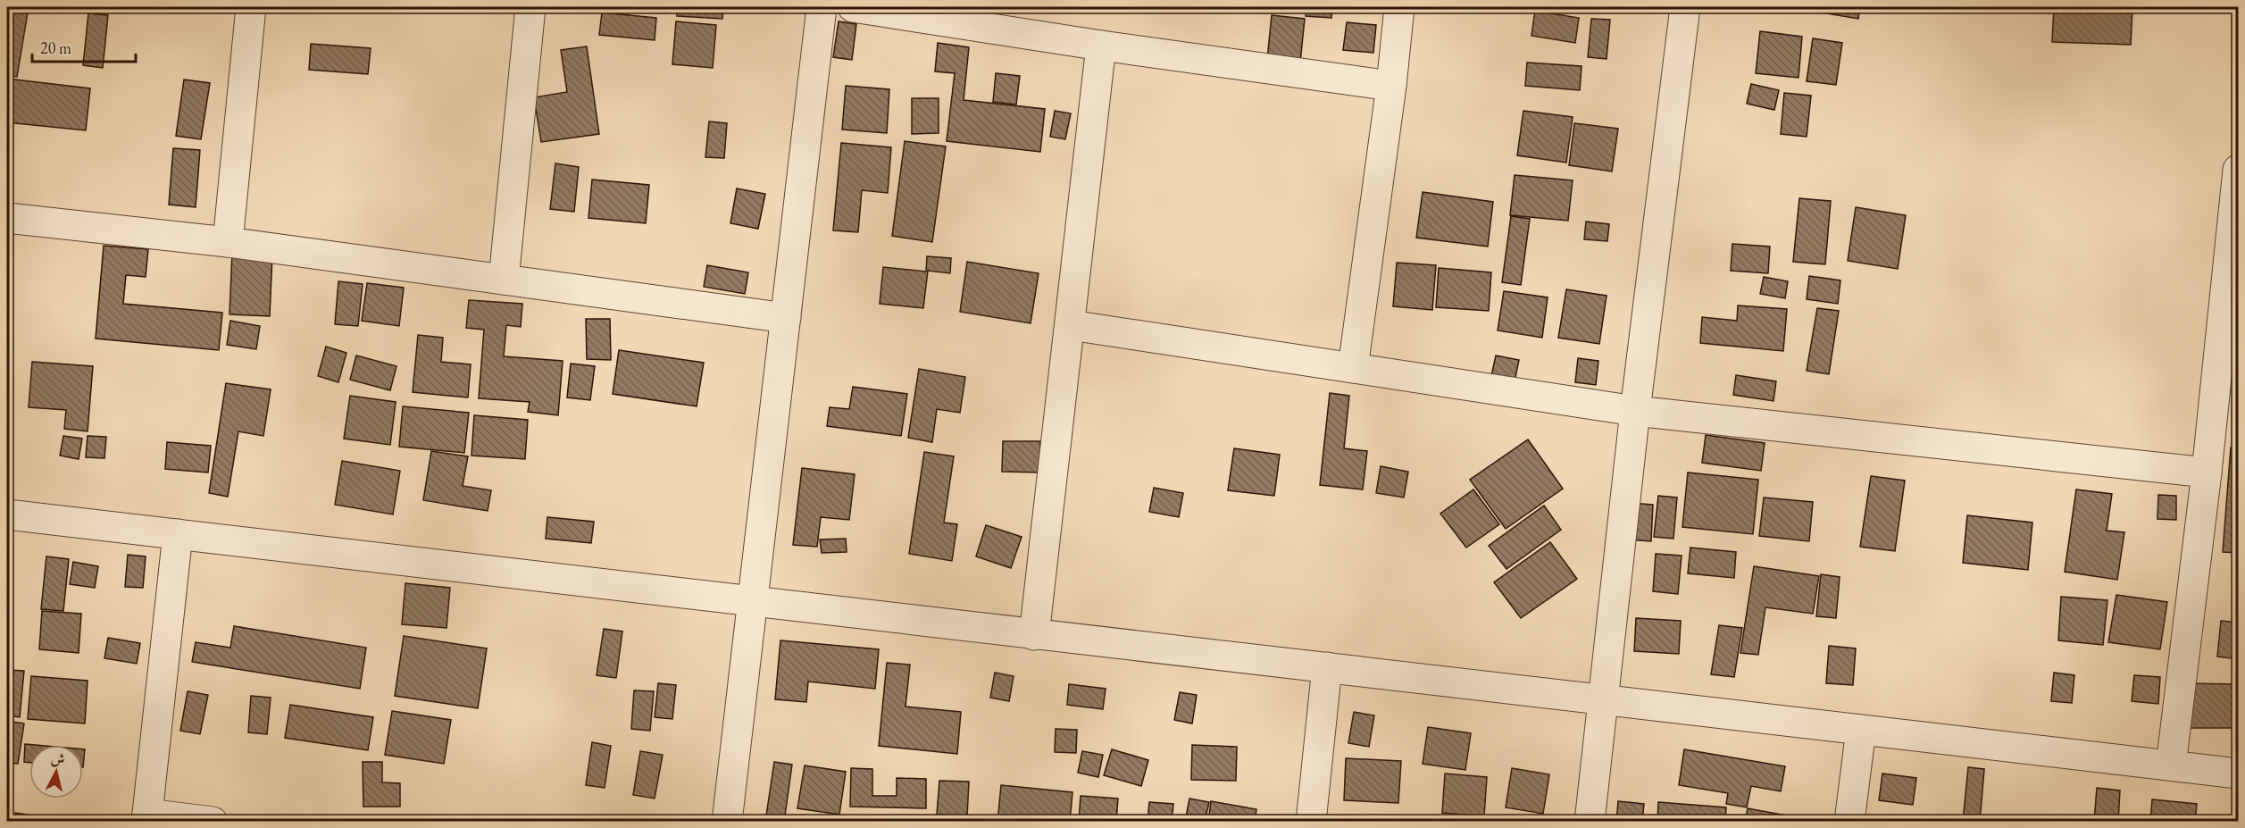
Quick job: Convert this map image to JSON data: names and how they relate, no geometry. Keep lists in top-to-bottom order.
{
  "scale_bar": "20 m",
  "north": "top"
}
